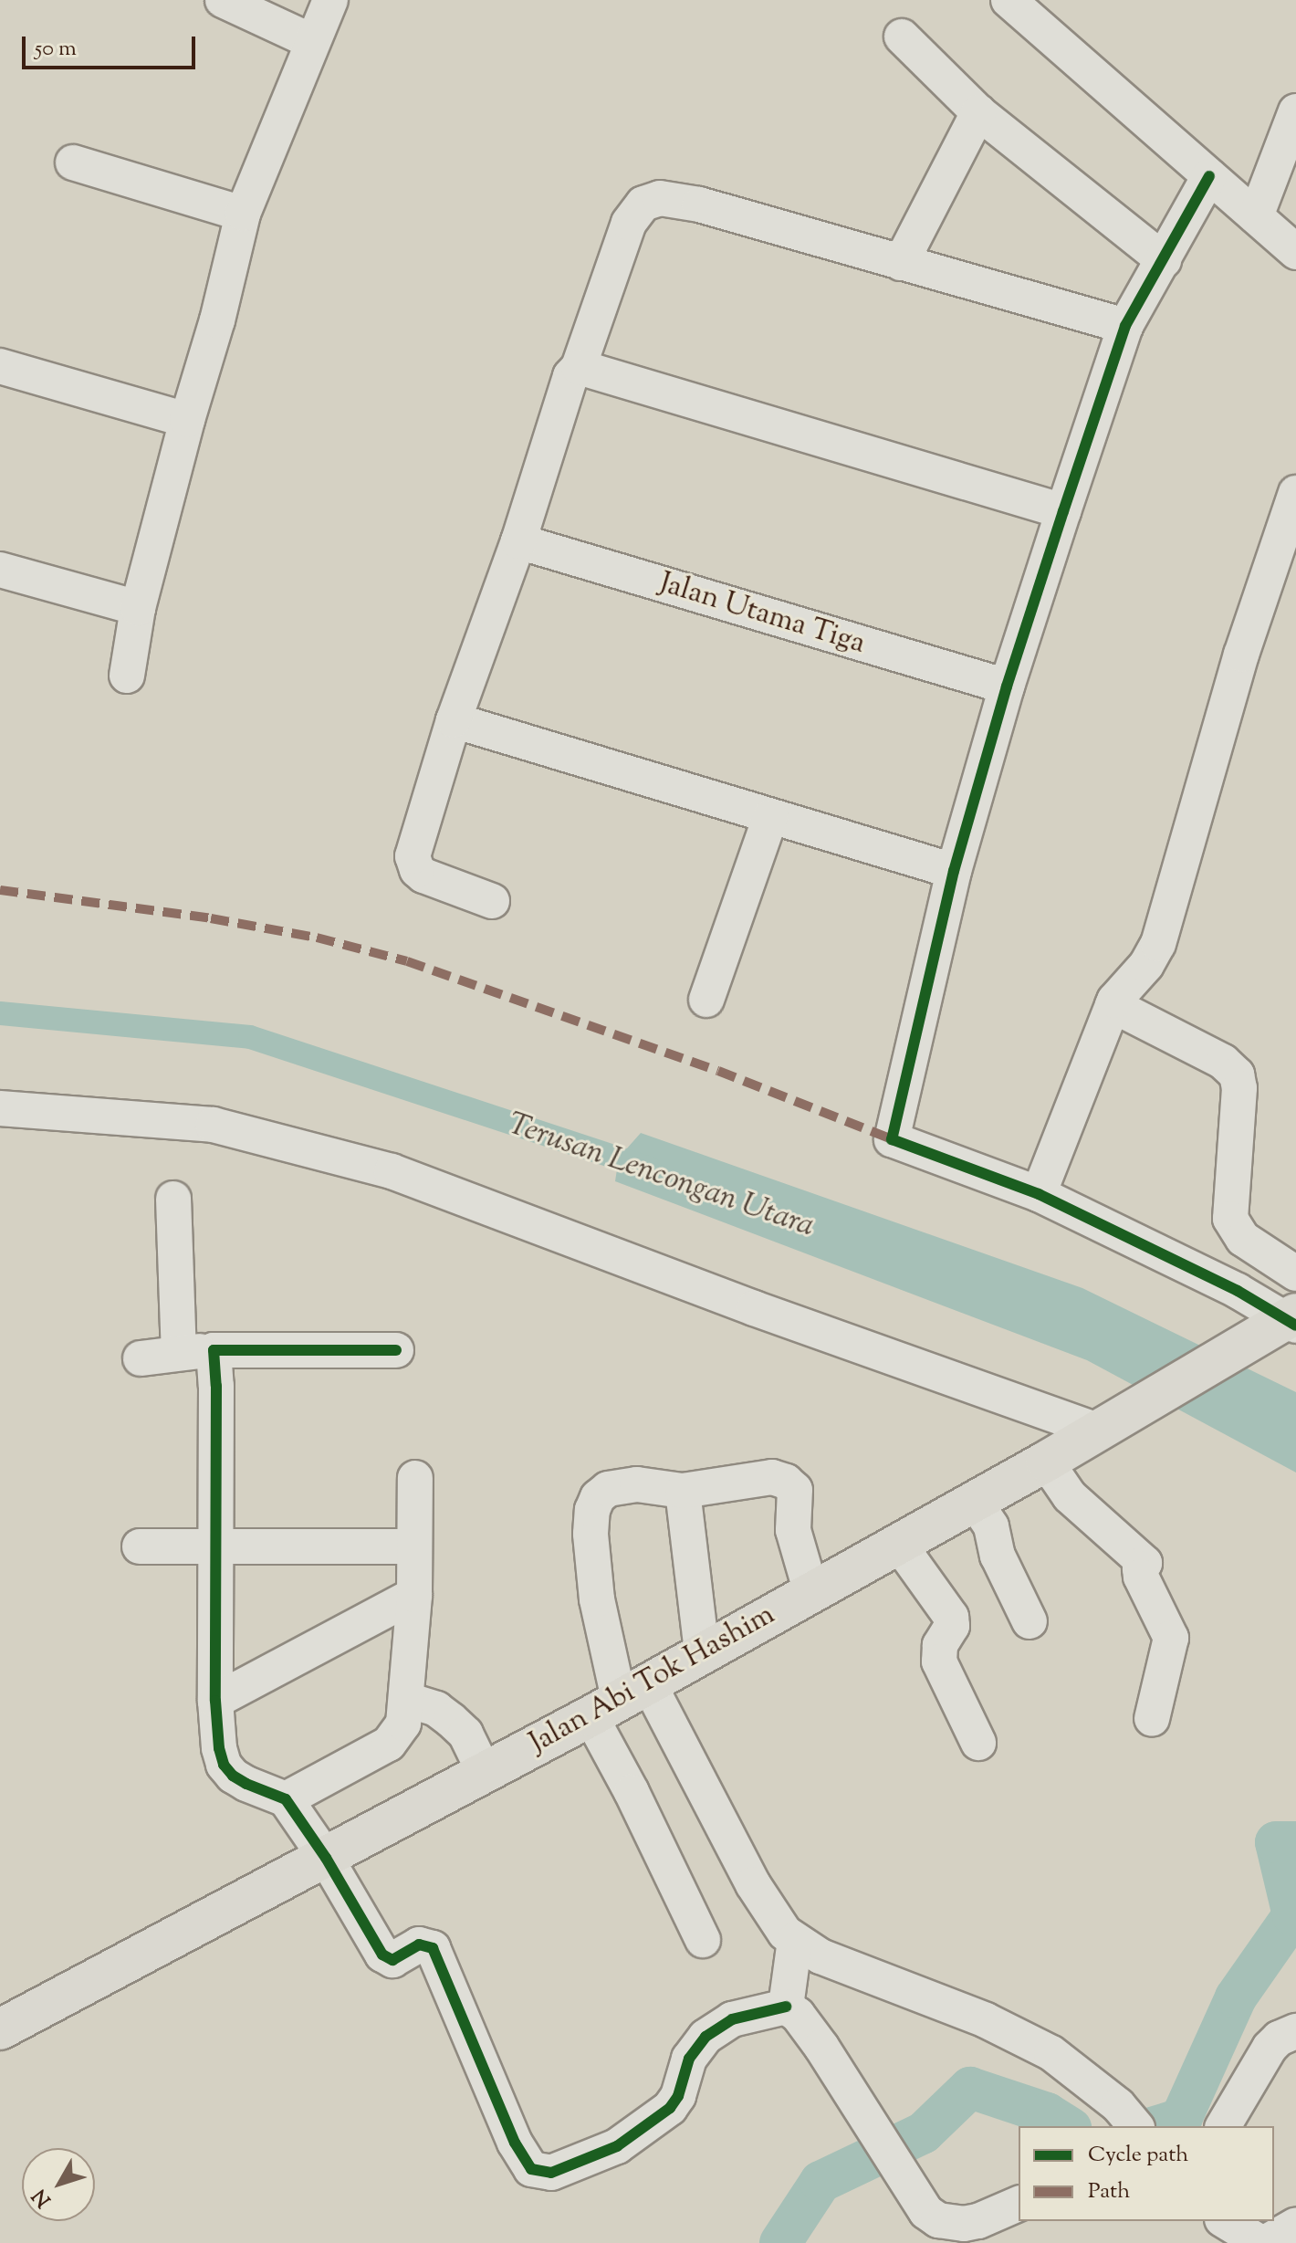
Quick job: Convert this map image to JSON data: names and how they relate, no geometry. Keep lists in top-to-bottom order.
{
  "streets": {
    "main road": ["Jalan Abi Tok Hashim"],
    "street": ["Jalan Utama Tiga"]
  },
  "water": ["Terusan Lencongan Utara"],
  "legend": ["Cycle path", "Path"],
  "scale_bar": "50 m",
  "north": "bottom left"
}
